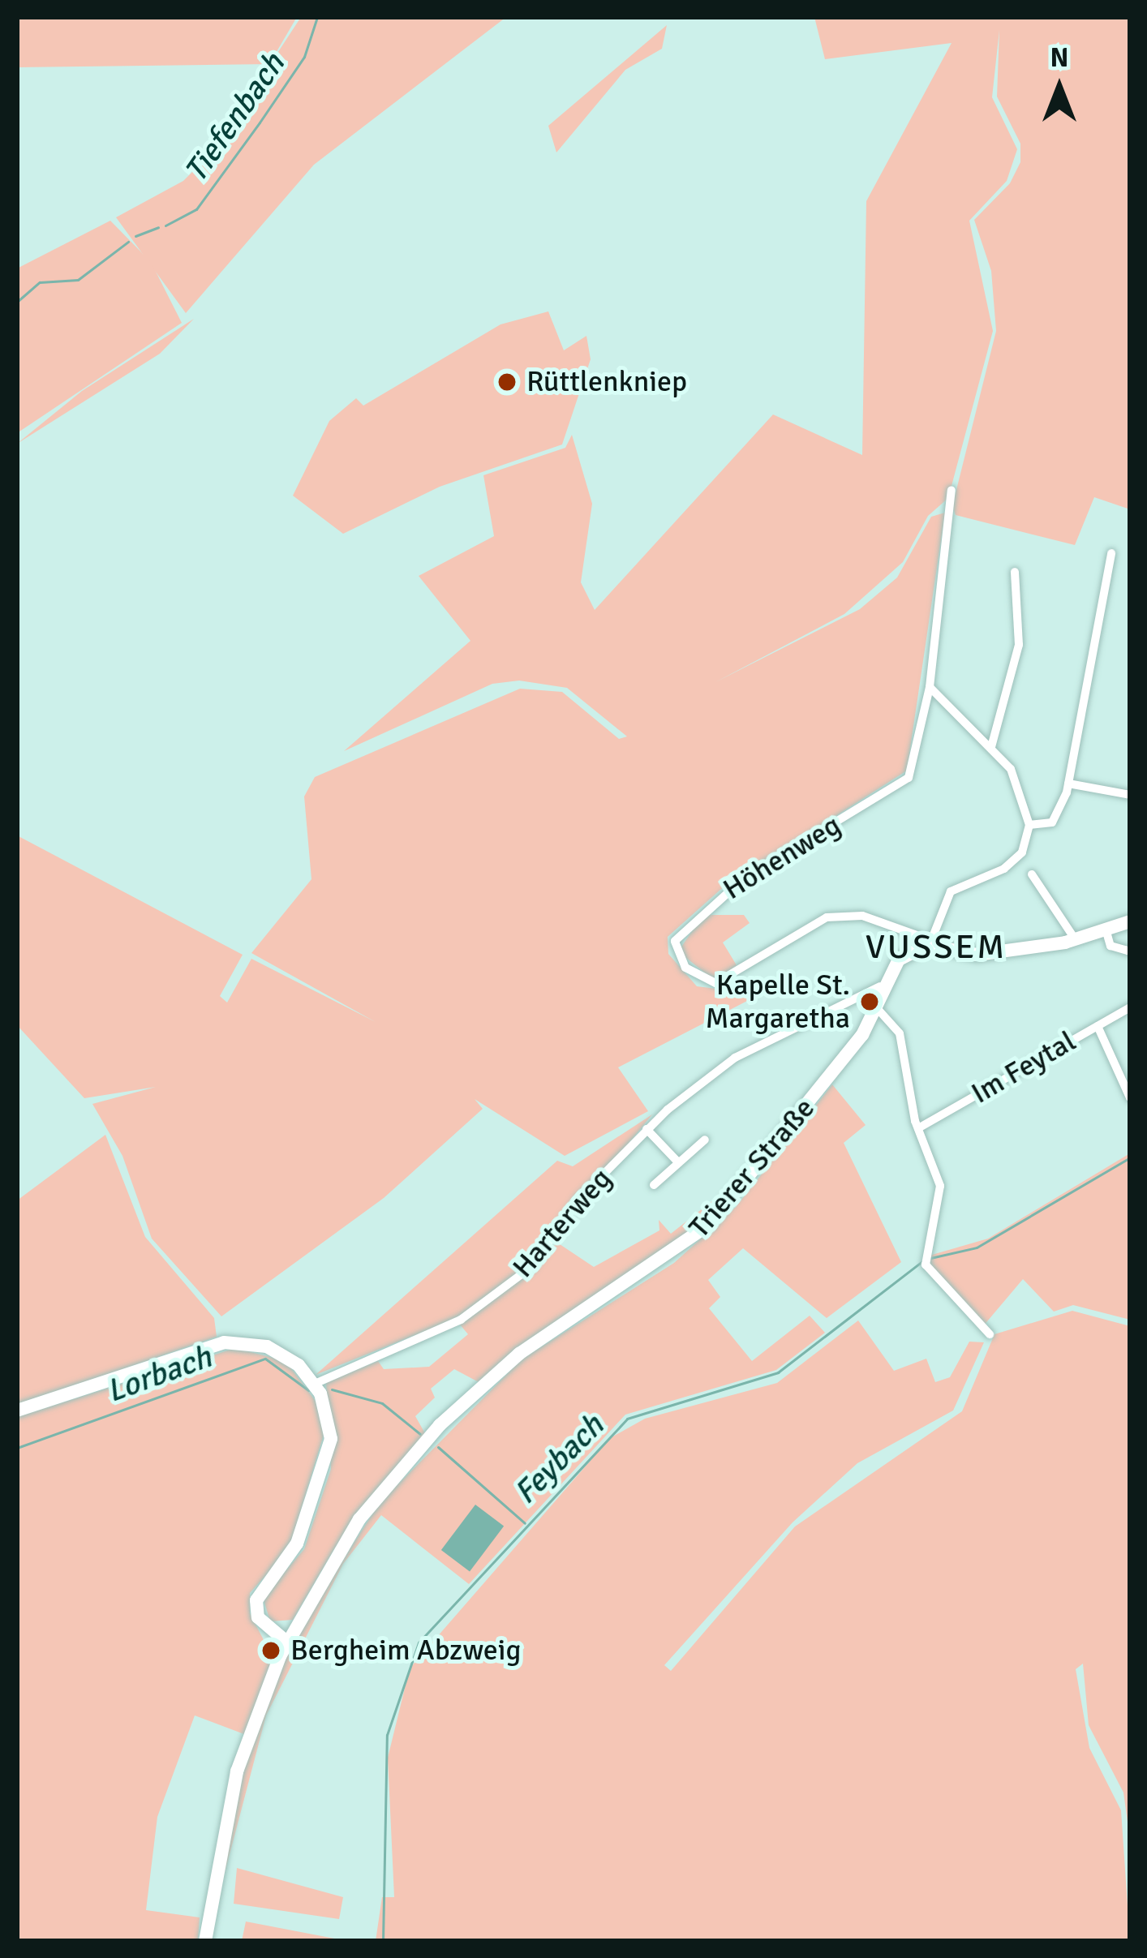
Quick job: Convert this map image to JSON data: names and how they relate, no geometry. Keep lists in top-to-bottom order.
{
  "streets": {
    "main road": ["Trierer Straße"],
    "street": ["Höhenweg", "Im Feytal", "Harterweg"]
  },
  "districts": ["VUSSEM"],
  "water": ["Tiefenbach", "Lorbach", "Feybach"],
  "places": ["Rüttlenkniep", "Kapelle St. Margaretha", "Bergheim Abzweig"],
  "north": "top"
}
